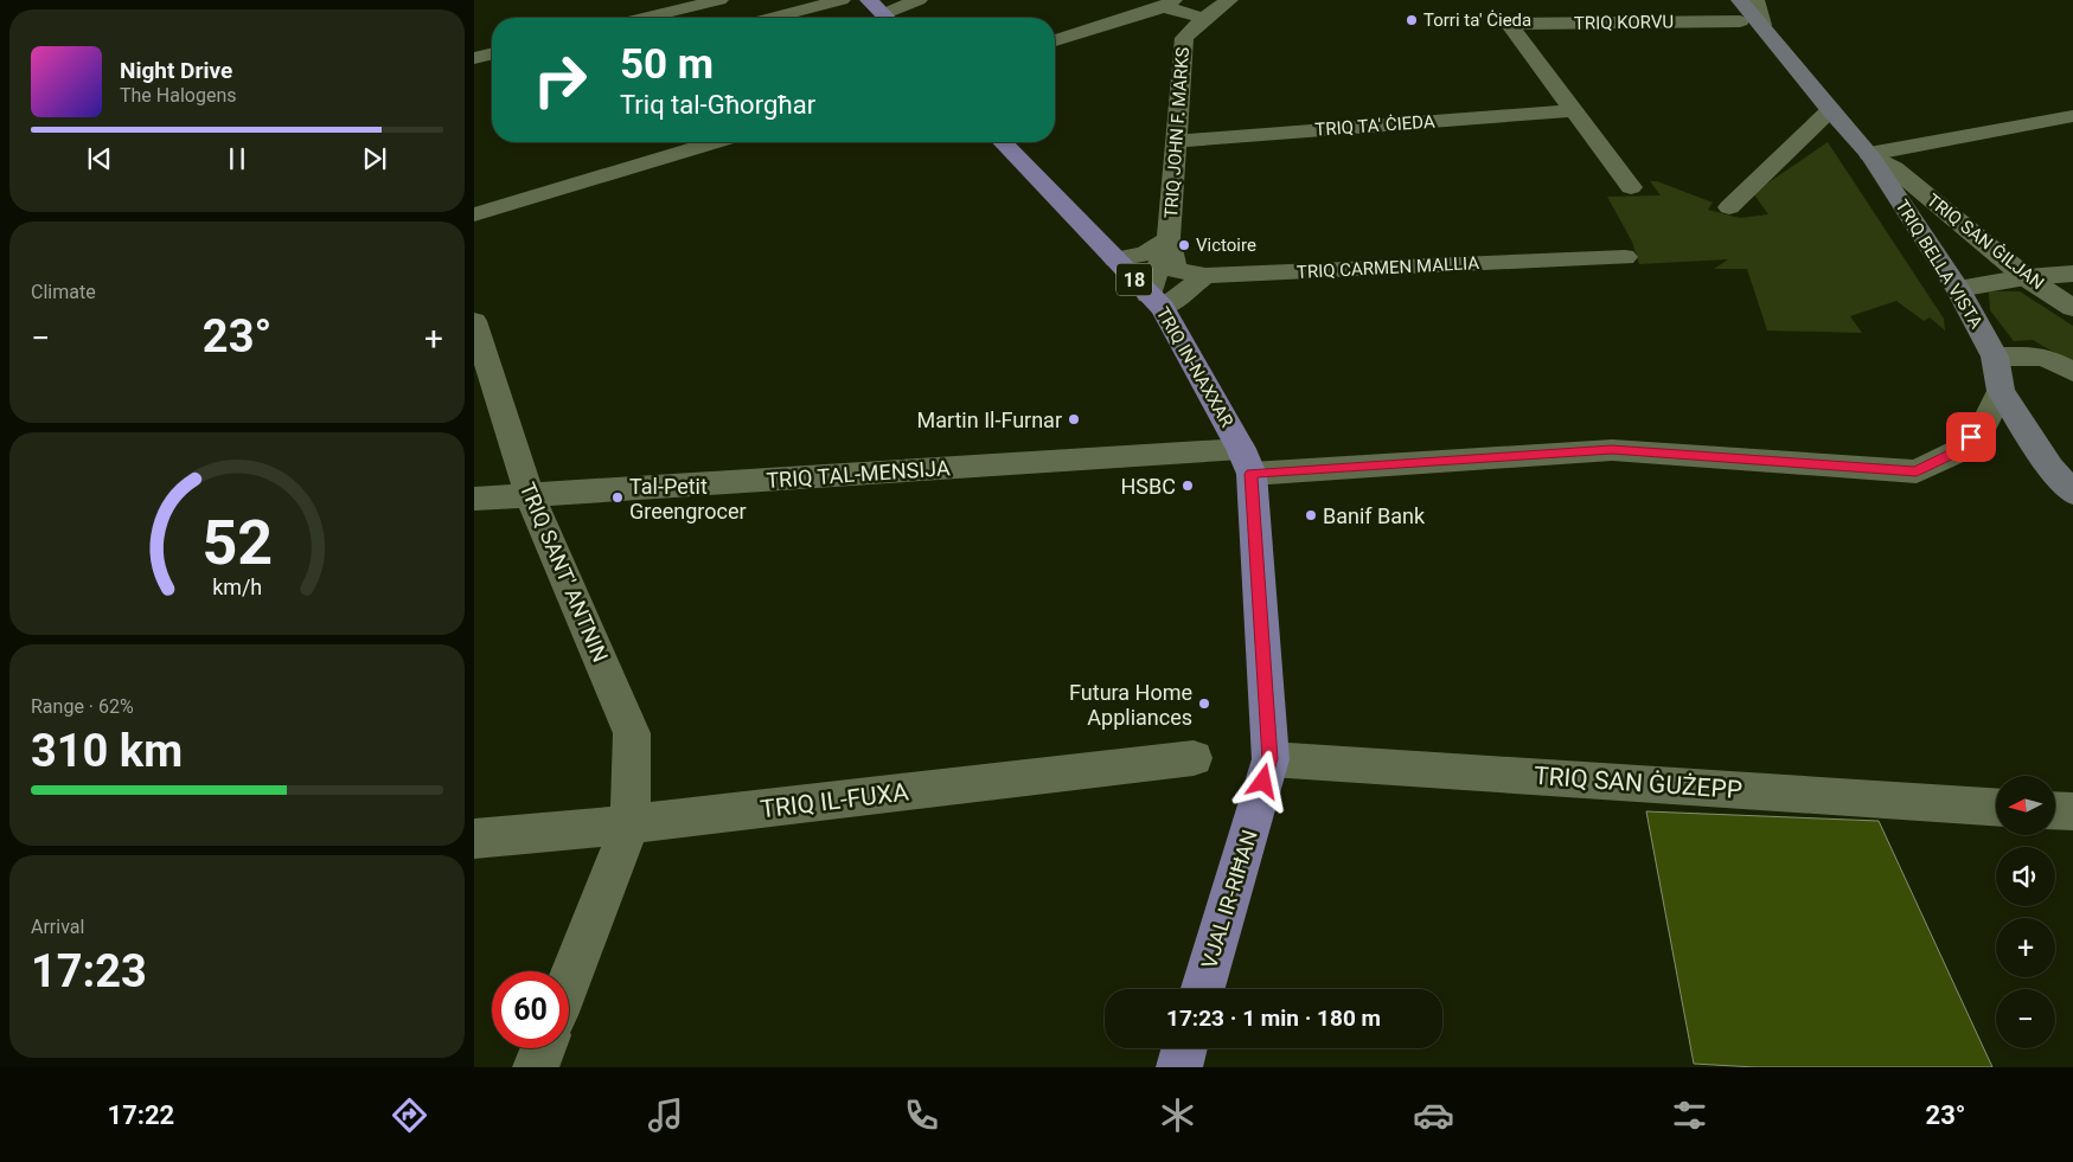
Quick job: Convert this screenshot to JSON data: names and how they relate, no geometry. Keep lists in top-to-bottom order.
{
  "streets": {
    "main road": [
      "TRIQ BELLA VISTA",
      "18",
      "TRIQ IN-NAXXAR",
      "VJAL IR-RIĦAN"
    ],
    "street": [
      "TRIQ KORVU",
      "TRIQ TA' ĊIEDA",
      "TRIQ JOHN F. MARKS",
      "TRIQ SAN ĠILJAN",
      "TRIQ CARMEN MALLIA",
      "TRIQ TAL-MENSIJA",
      "TRIQ SANT' ANTNIN",
      "TRIQ SAN ĠUŻEPP",
      "TRIQ IL-FUXA"
    ]
  },
  "crossings": [
    ["TRIQ KORVU", "TRIQ TA' ĊIEDA"],
    ["TRIQ TA' ĊIEDA", "TRIQ JOHN F. MARKS"],
    ["TRIQ JOHN F. MARKS", "TRIQ CARMEN MALLIA"],
    ["TRIQ JOHN F. MARKS", "TRIQ IN-NAXXAR"],
    ["TRIQ SAN ĠILJAN", "TRIQ BELLA VISTA"],
    ["TRIQ BELLA VISTA", "TRIQ TAL-MENSIJA"],
    ["TRIQ IN-NAXXAR", "TRIQ TAL-MENSIJA"],
    ["TRIQ IN-NAXXAR", "VJAL IR-RIĦAN"],
    ["TRIQ TAL-MENSIJA", "TRIQ SANT' ANTNIN"],
    ["TRIQ TAL-MENSIJA", "VJAL IR-RIĦAN"],
    ["TRIQ SANT' ANTNIN", "TRIQ IL-FUXA"],
    ["TRIQ SAN ĠUŻEPP", "VJAL IR-RIĦAN"]
  ],
  "places": [
    "Torri ta' Ċieda",
    "Victoire",
    "Martin Il-Furnar",
    "HSBC",
    "Tal-Petit Greengrocer",
    "Banif Bank",
    "Futura Home Appliances"
  ],
  "north": "left",
  "page": {
    "turn": ["50 m", "Triq tal-Għorgħar"],
    "song": ["Night Drive", "The Halogens"],
    "tile": [
      "Climate",
      ["Range · 62%", "310 km"],
      ["Arrival", "17:23"]
    ],
    "heat": ["−", "23°", "+"],
    "map_buttons": ["+", "−"],
    "limit": "60",
    "trip": "17:23 · 1 min · 180 m",
    "tabs": ["17:22", "23°"],
    "gauge": ["52", "km/h"]
  }
}
